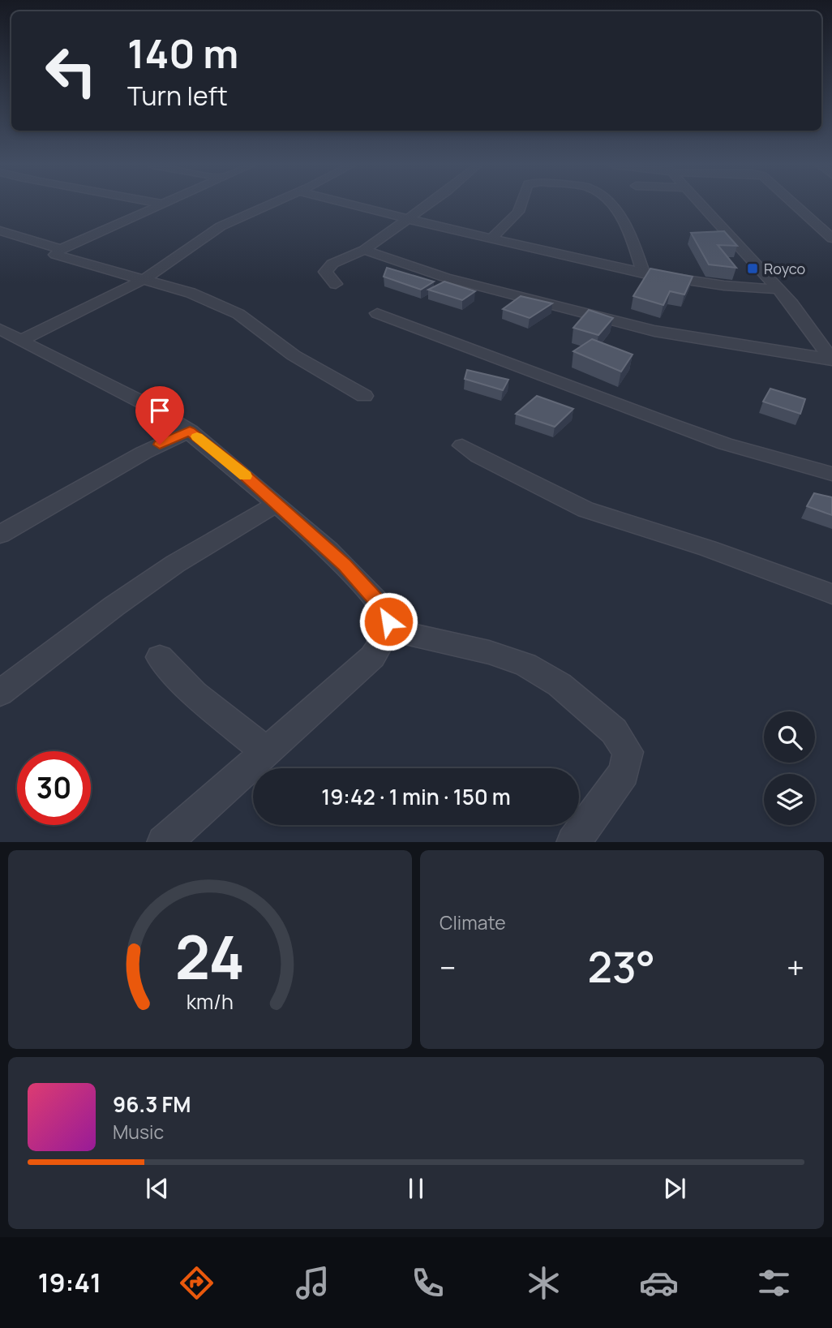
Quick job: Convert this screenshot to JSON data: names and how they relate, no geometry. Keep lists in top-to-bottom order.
{
  "places": {
    "transit": ["Royco"]
  },
  "page": {
    "turn": ["140 m", "Turn left"],
    "limit": "30",
    "trip": "19:42 · 1 min · 150 m",
    "tile": "Climate",
    "heat": ["−", "23°", "+"],
    "song": ["96.3 FM", "Music"],
    "tabs": "19:41",
    "gauge": ["24", "km/h"]
  }
}
